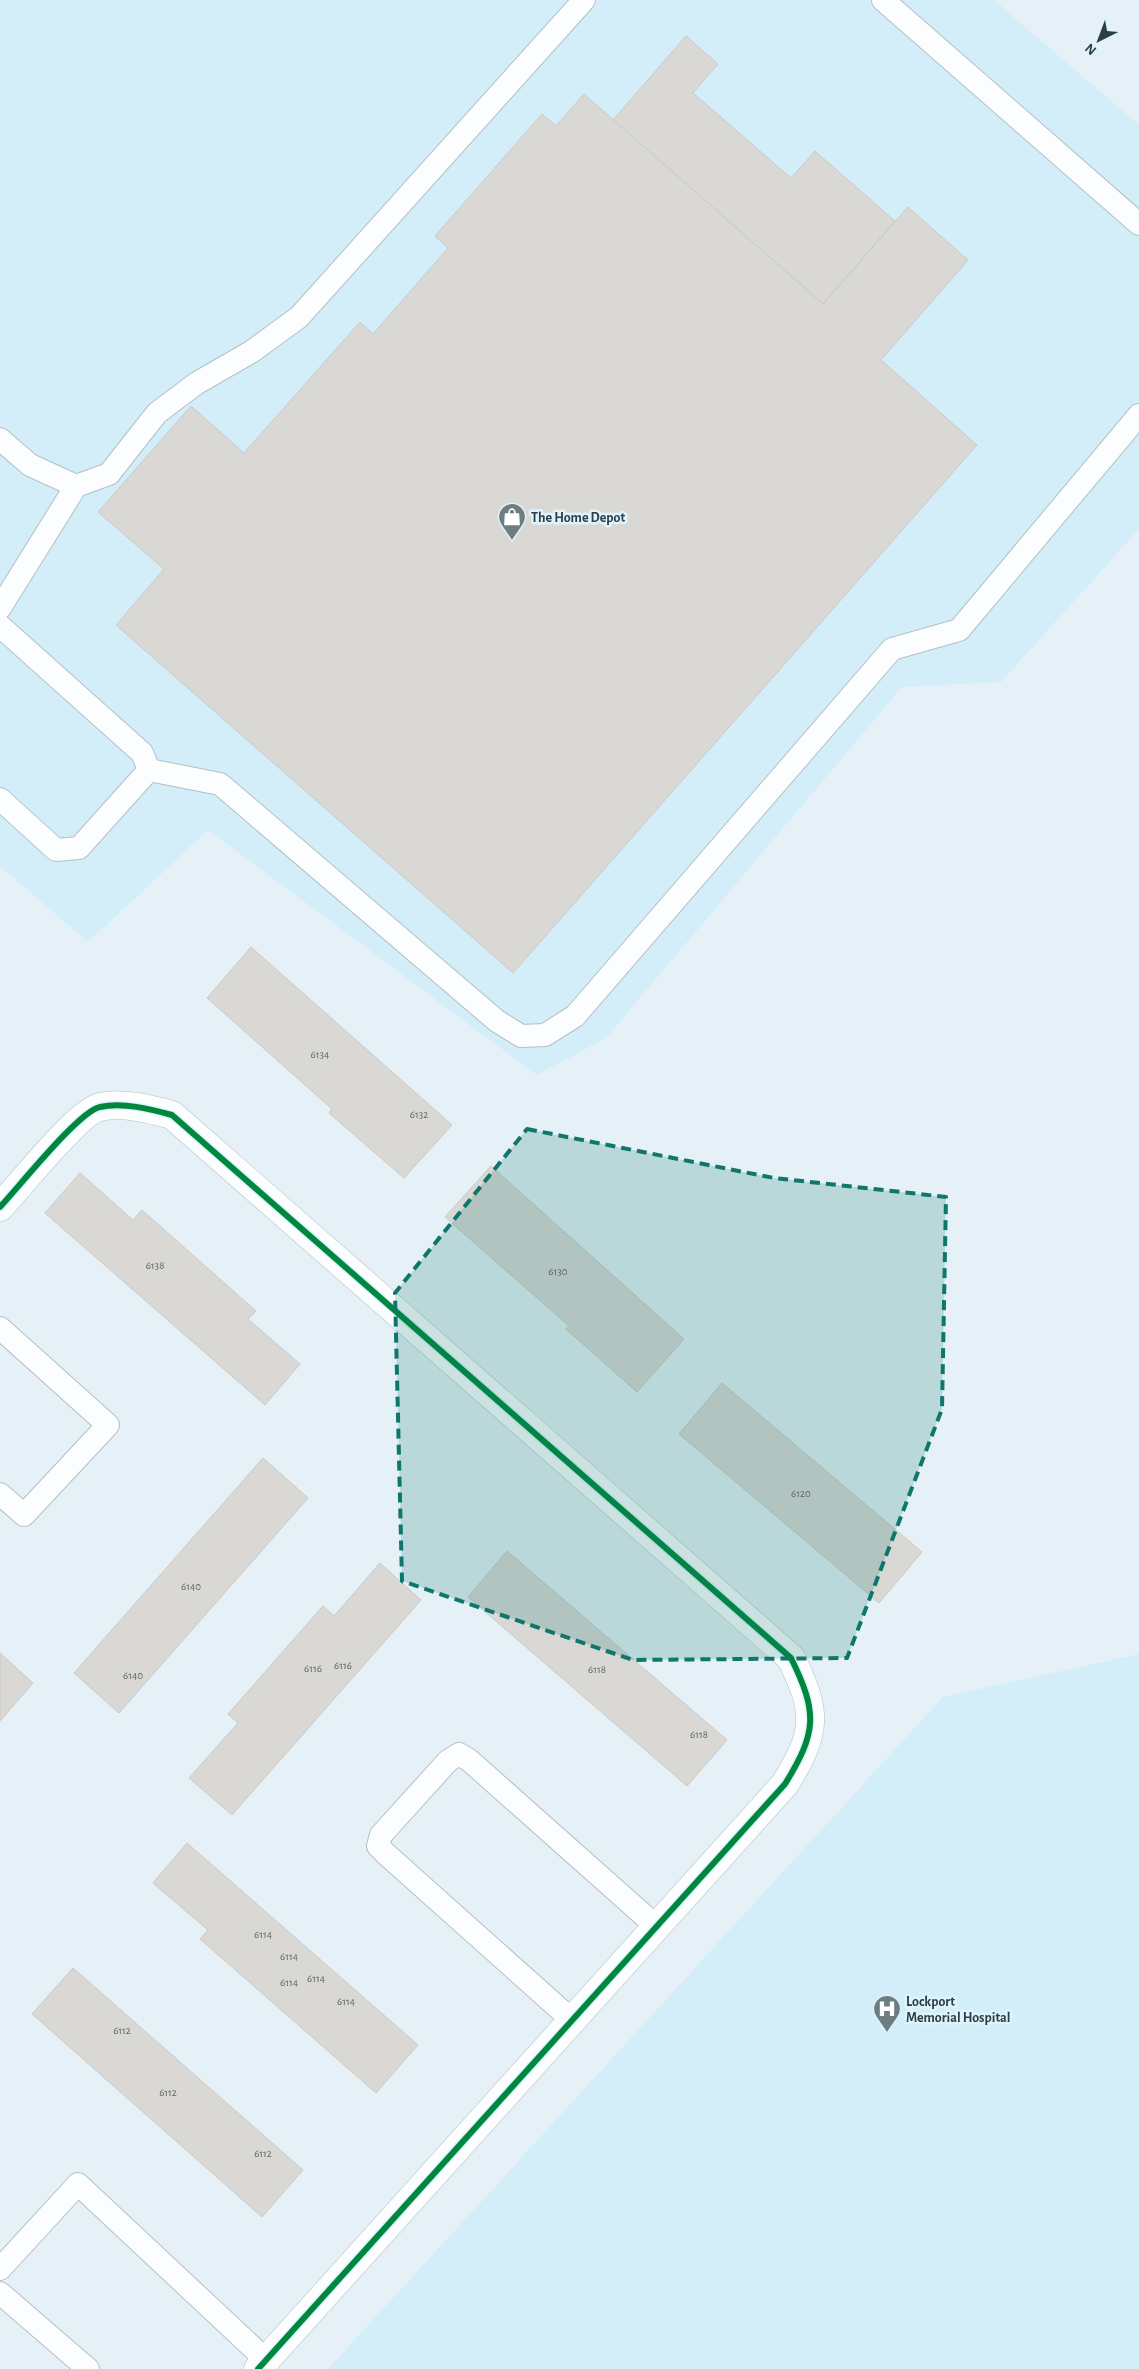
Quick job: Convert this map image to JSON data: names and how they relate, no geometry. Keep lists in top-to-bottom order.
{
  "places": {
    "shop": ["The Home Depot"],
    "hospital": ["Lockport Memorial Hospital"]
  },
  "house_numbers": [
    "6134",
    "6132",
    "6138",
    "6130",
    "6120",
    "6140",
    "6116",
    "6116",
    "6118",
    "6140",
    "6118",
    "6114",
    "6114",
    "6114",
    "6114",
    "6114",
    "6112",
    "6112",
    "6112"
  ],
  "north": "bottom left"
}
